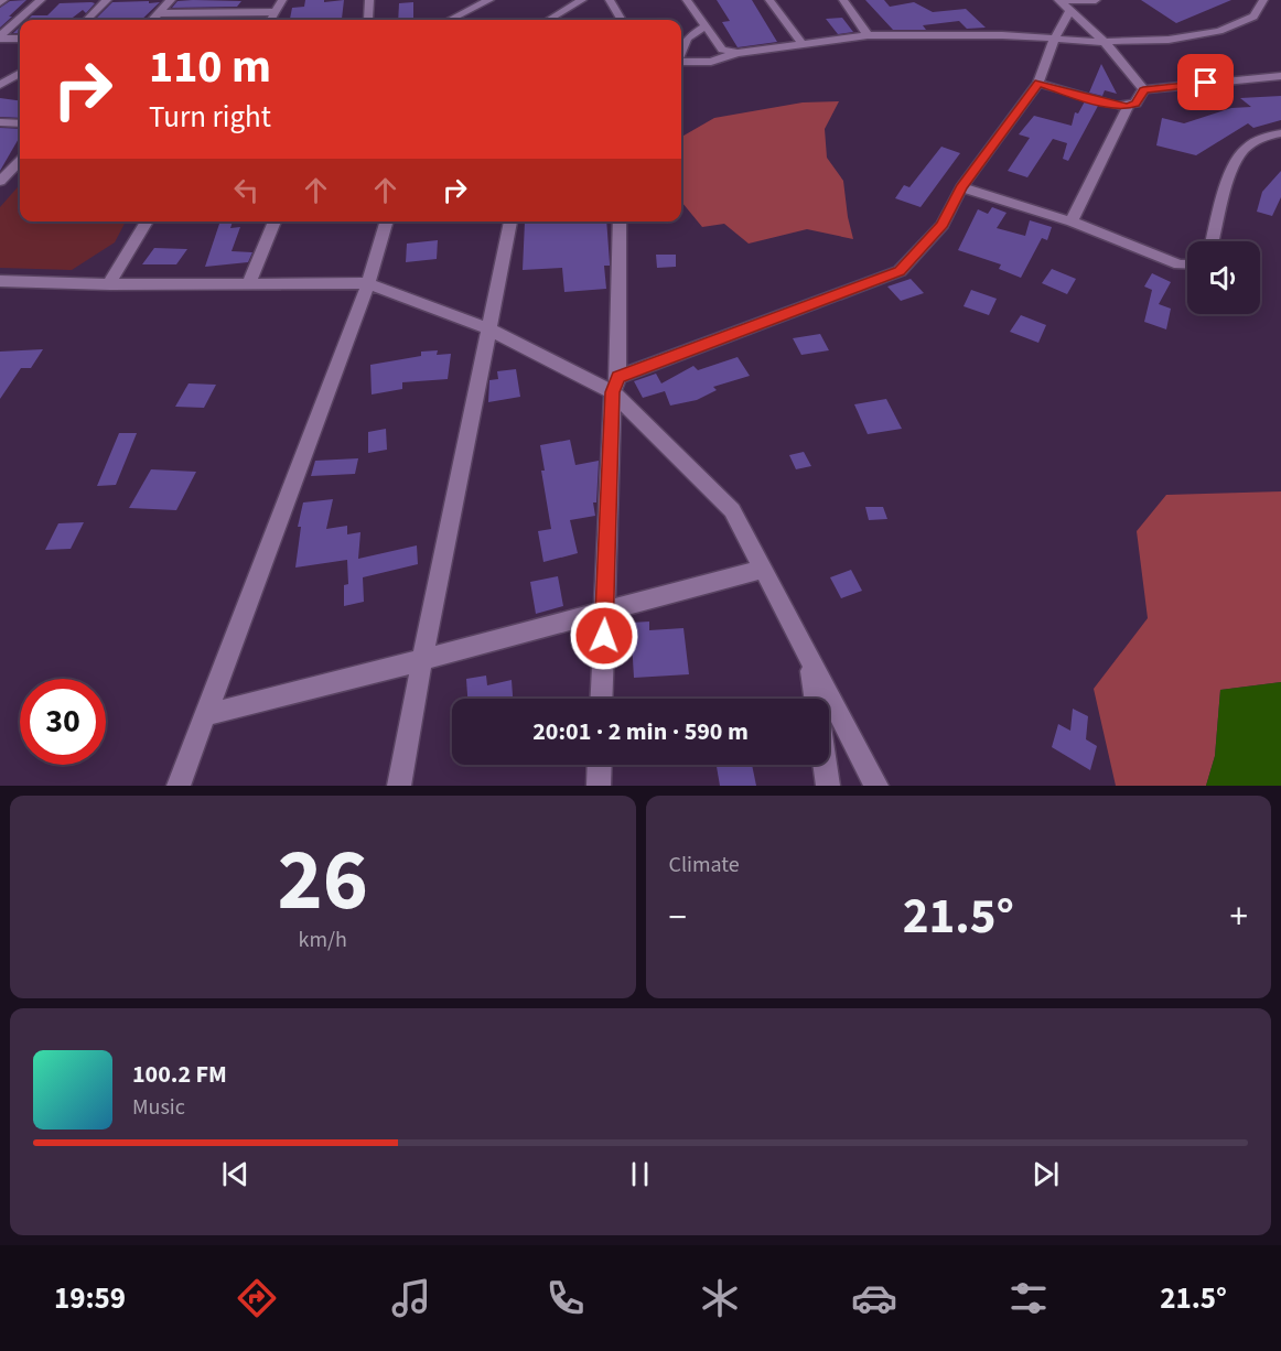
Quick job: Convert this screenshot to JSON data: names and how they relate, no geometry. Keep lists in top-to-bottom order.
{
  "page": {
    "turn": ["110 m", "Turn right"],
    "limit": "30",
    "trip": "20:01 · 2 min · 590 m",
    "tile": [
      ["26", "km/h"],
      "Climate"
    ],
    "heat": ["−", "21.5°", "+"],
    "song": ["100.2 FM", "Music"],
    "tabs": ["19:59", "21.5°"]
  }
}
